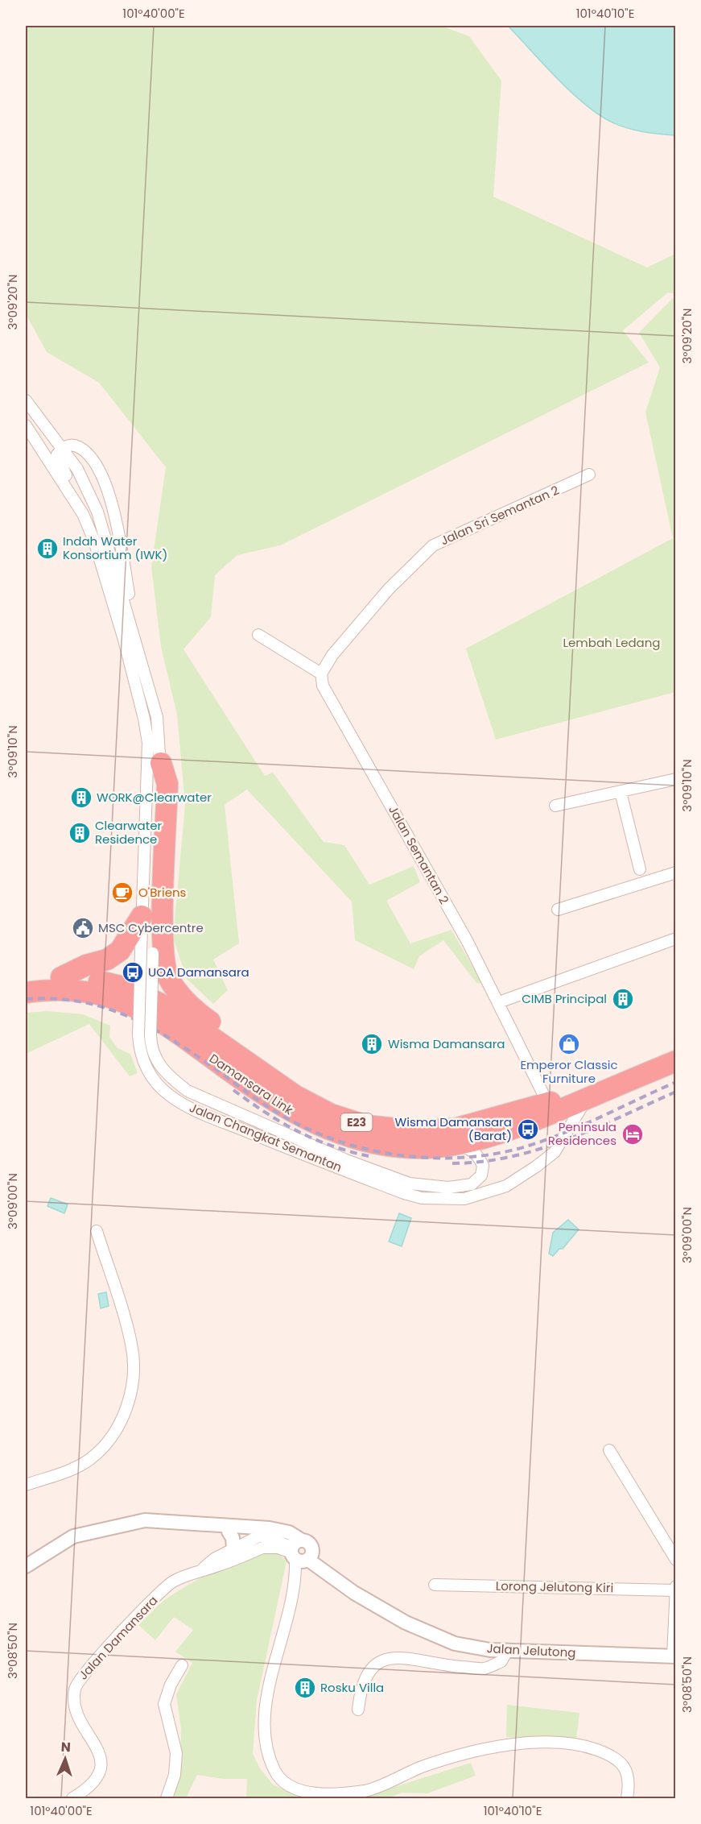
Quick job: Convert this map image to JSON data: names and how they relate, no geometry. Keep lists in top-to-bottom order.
{
  "streets": {
    "highway": ["Damansara Link", "E23"],
    "street": [
      "Jalan Sri Semantan 2",
      "Jalan Semantan 2",
      "Jalan Changkat Semantan",
      "Lorong Jelutong Kiri",
      "Jalan Damansara",
      "Jalan Jelutong"
    ]
  },
  "crossings": [
    ["Jalan Sri Semantan 2", "Jalan Semantan 2"],
    ["Jalan Semantan 2", "Damansara Link"],
    ["Damansara Link", "Jalan Changkat Semantan"],
    ["Jalan Damansara", "Jalan Jelutong"]
  ],
  "parks": ["Lembah Ledang"],
  "places": {
    "building": [
      "Indah Water Konsortium (IWK)",
      "WORK@Clearwater",
      "Clearwater Residence",
      "CIMB Principal",
      "Wisma Damansara",
      "Rosku Villa"
    ],
    "cafe": ["O'Briens"],
    "public building": ["MSC Cybercentre"],
    "bus stop": ["UOA Damansara", "Wisma Damansara (Barat)"],
    "shop": ["Emperor Classic Furniture"],
    "hotel": ["Peninsula Residences"]
  },
  "north": "top",
  "coordinates": [
    "101°40'00\"E",
    "101°40'10\"E",
    "3°09'20\"N",
    "3°09'10\"N",
    "3°09'00\"N",
    "3°08'50\"N"
  ]
}
